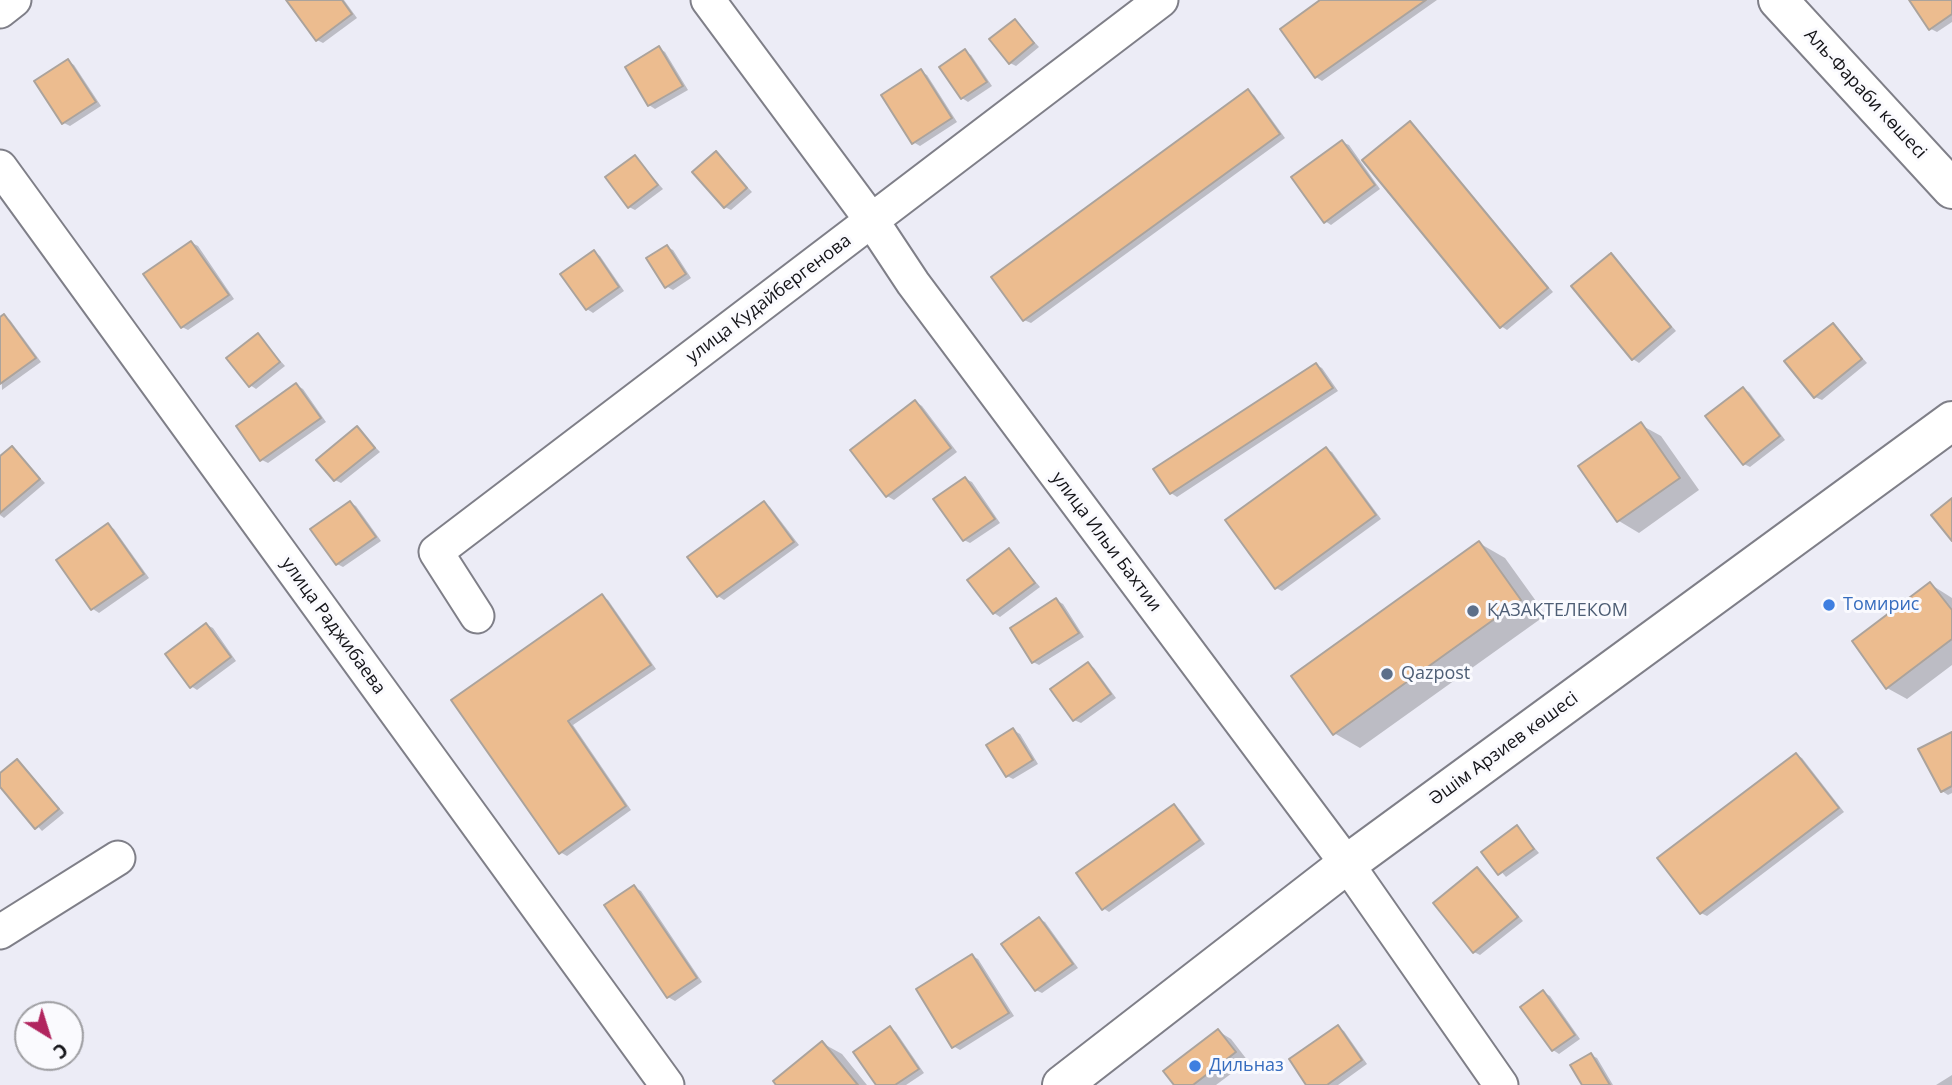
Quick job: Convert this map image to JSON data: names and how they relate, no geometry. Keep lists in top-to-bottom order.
{
  "streets": {
    "street": [
      "Аль-Фараби көшесі",
      "улица Кудайбергенова",
      "улица Ильи Бахтии",
      "улица Раджибаева",
      "Әшім Арзиев көшесі"
    ]
  },
  "crossings": [
    ["улица Кудайбергенова", "улица Ильи Бахтии"],
    ["улица Ильи Бахтии", "Әшім Арзиев көшесі"]
  ],
  "places": [
    "Томирис",
    "ҚАЗАҚТЕЛЕКОМ",
    "Qazpost",
    "Дильназ"
  ],
  "north": "bottom right"
}
